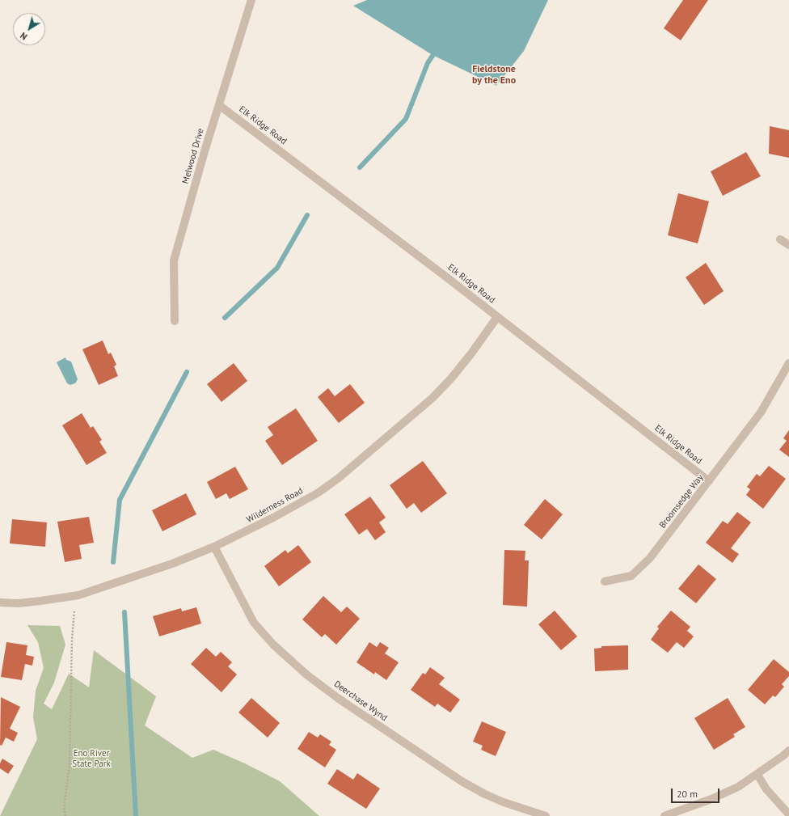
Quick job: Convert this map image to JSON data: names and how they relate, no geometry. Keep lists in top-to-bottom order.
{
  "streets": {
    "street": [
      "Elk Ridge Road",
      "Melwood Drive",
      "Broomsedge Way",
      "Wilderness Road",
      "Deerchase Wynd"
    ]
  },
  "crossings": [
    ["Elk Ridge Road", "Melwood Drive"],
    ["Elk Ridge Road", "Broomsedge Way"],
    ["Elk Ridge Road", "Wilderness Road"],
    ["Wilderness Road", "Deerchase Wynd"]
  ],
  "districts": ["Fieldstone by the Eno"],
  "parks": ["Eno River State Park"],
  "scale_bar": "20 m",
  "north": "bottom left"
}
